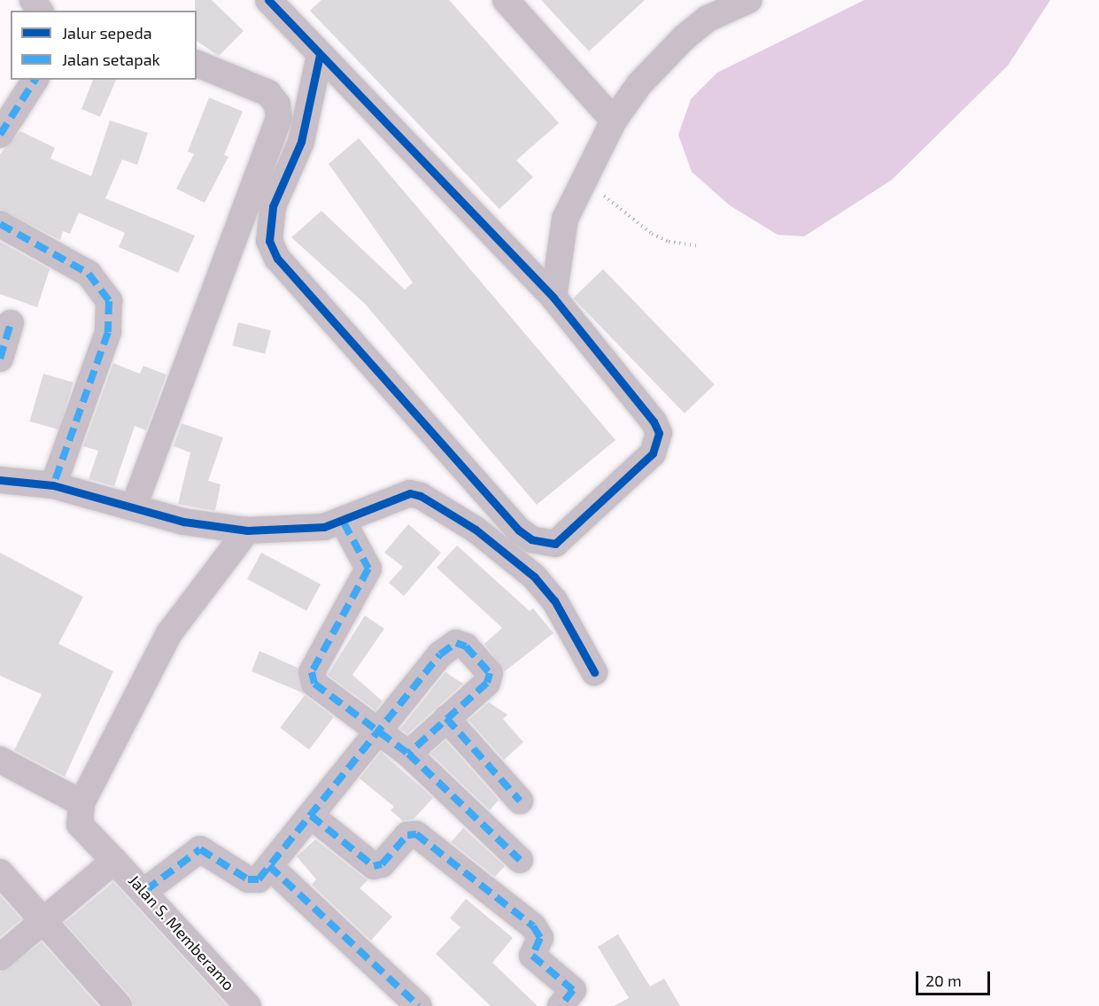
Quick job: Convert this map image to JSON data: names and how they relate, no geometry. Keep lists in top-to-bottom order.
{
  "streets": {
    "street": ["Jalan S. Memberamo"]
  },
  "legend": ["Jalur sepeda", "Jalan setapak"],
  "scale_bar": "20 m"
}
